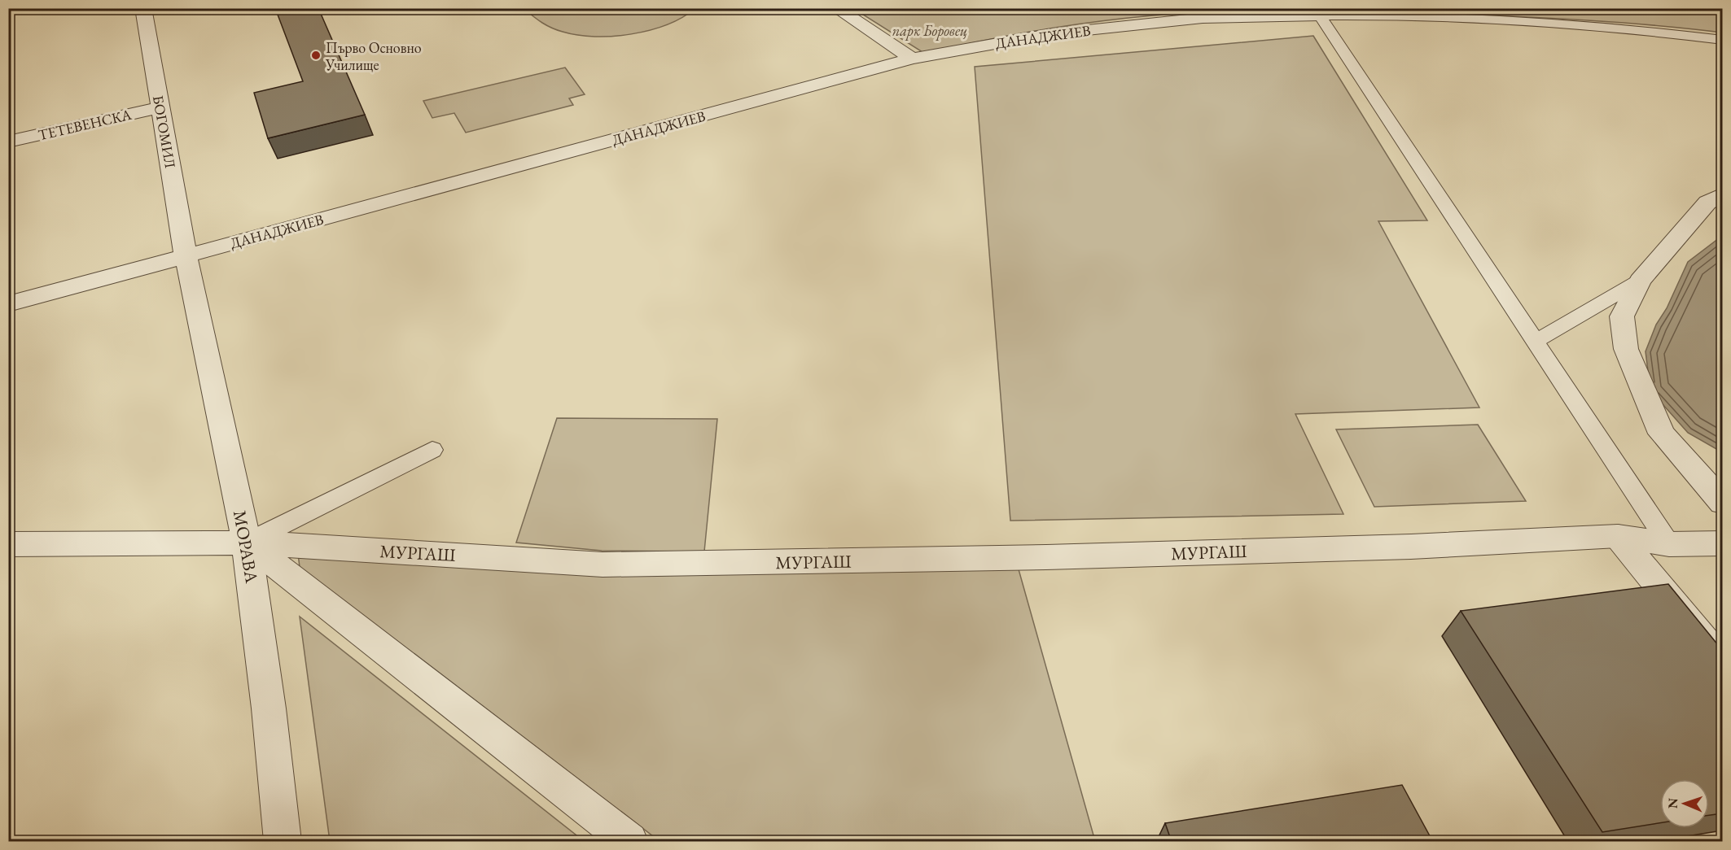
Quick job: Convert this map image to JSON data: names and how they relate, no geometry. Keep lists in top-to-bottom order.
{
  "streets": {
    "street": [
      "ДАНАДЖИЕВ",
      "ТЕТЕВЕНСКА",
      "БОГОМИЛ",
      "МОРАВА",
      "МУРГАШ"
    ]
  },
  "crossings": [
    ["ДАНАДЖИЕВ", "БОГОМИЛ"],
    ["ДАНАДЖИЕВ", "МОРАВА"],
    ["ТЕТЕВЕНСКА", "БОГОМИЛ"],
    ["БОГОМИЛ", "МОРАВА"],
    ["МОРАВА", "МУРГАШ"]
  ],
  "parks": ["парк Боровец"],
  "places": ["Първо Основно Училище"],
  "north": "left"
}
